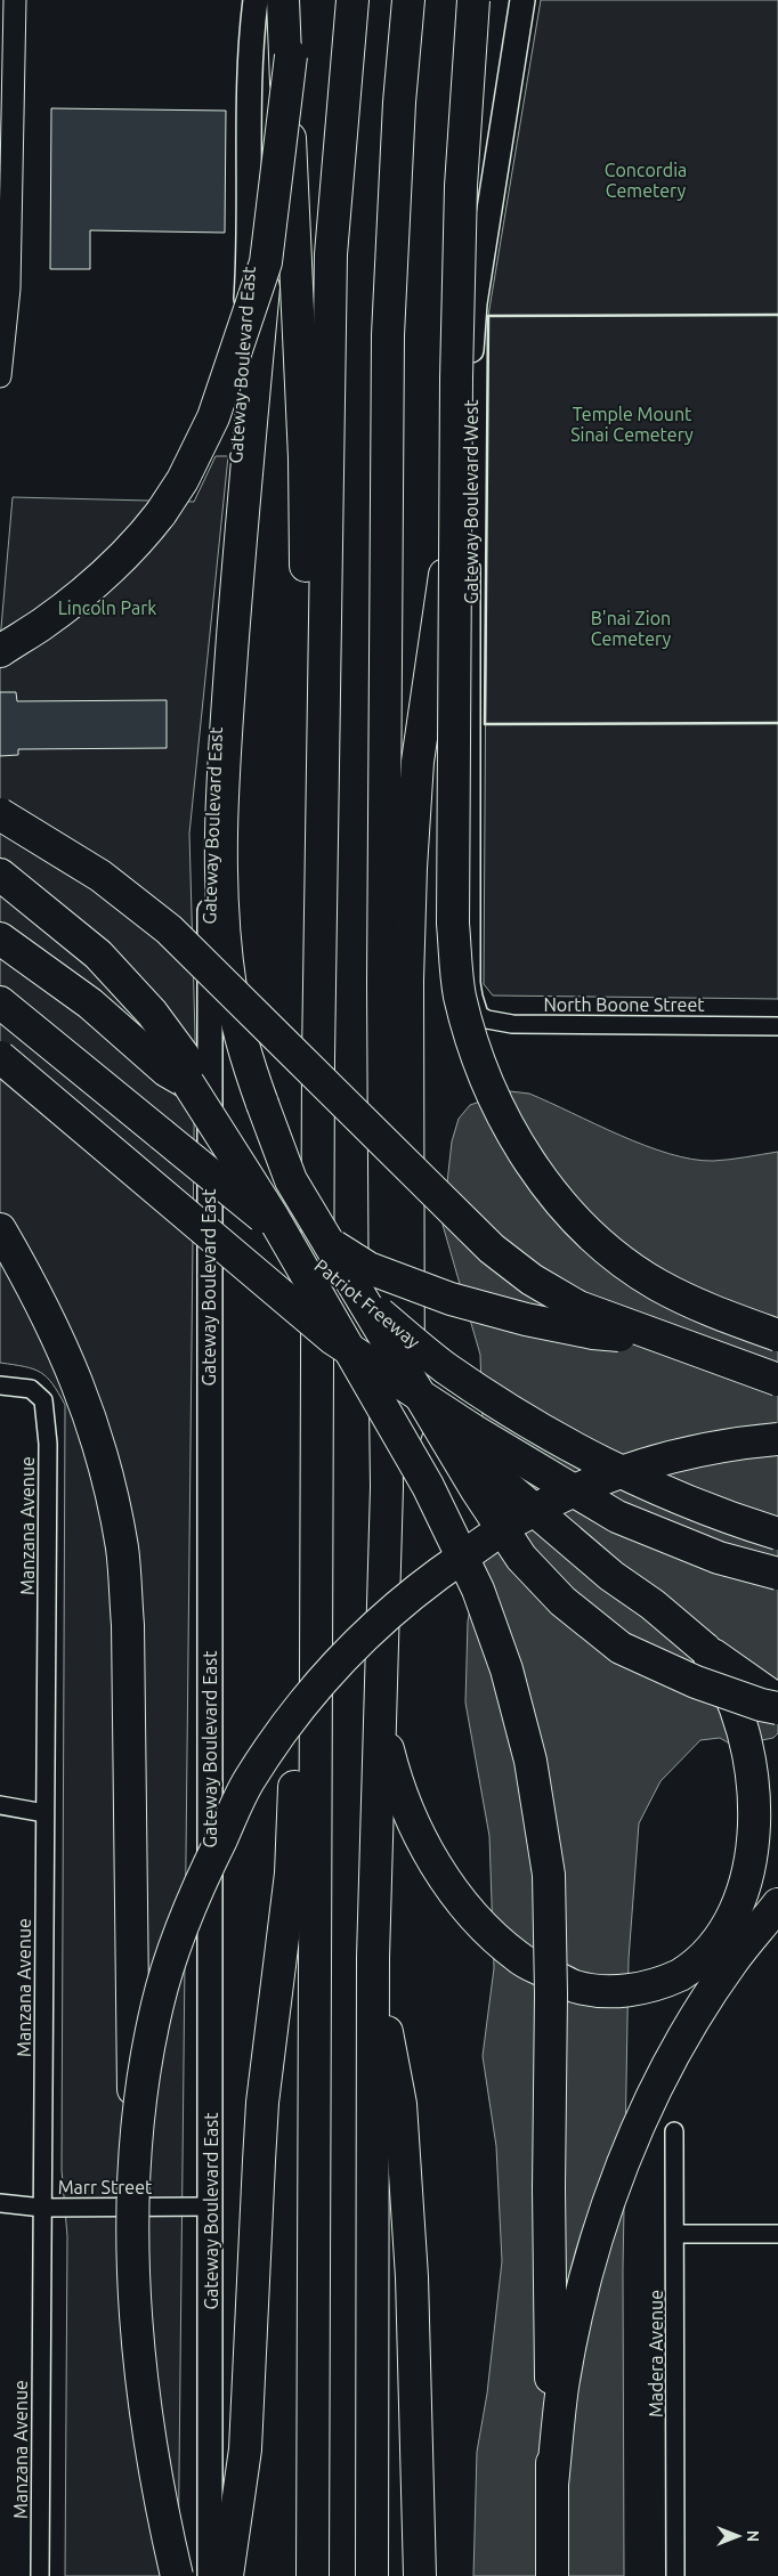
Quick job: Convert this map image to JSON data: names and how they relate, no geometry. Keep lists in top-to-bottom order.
{
  "streets": {
    "highway": ["Patriot Freeway"],
    "main road": ["Gateway Boulevard East", "Gateway Boulevard West"],
    "street": [
      "North Boone Street",
      "Manzana Avenue",
      "Marr Street",
      "Madera Avenue"
    ]
  },
  "crossings": [
    ["Gateway Boulevard East", "Marr Street"],
    ["Gateway Boulevard West", "North Boone Street"],
    ["Manzana Avenue", "Marr Street"]
  ],
  "parks": [
    "Concordia Cemetery",
    "Temple Mount Sinai Cemetery",
    "Lincoln Park",
    "B'nai Zion Cemetery"
  ],
  "north": "right"
}
